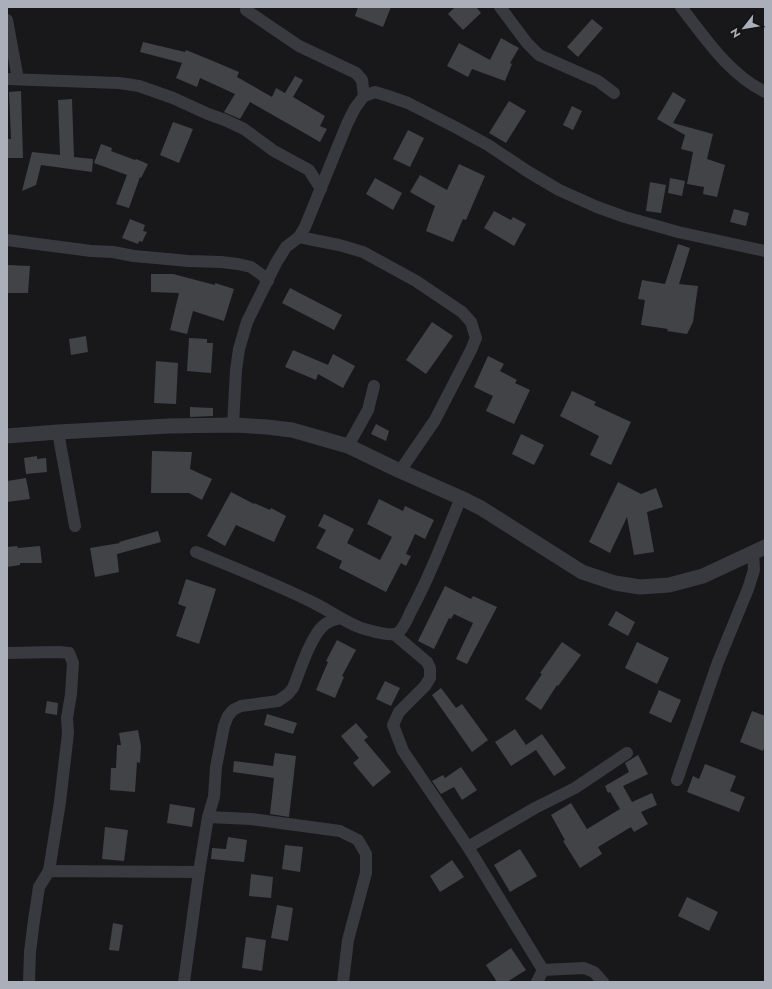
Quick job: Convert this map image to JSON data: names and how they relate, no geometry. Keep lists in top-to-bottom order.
{
  "north": "bottom left"
}
